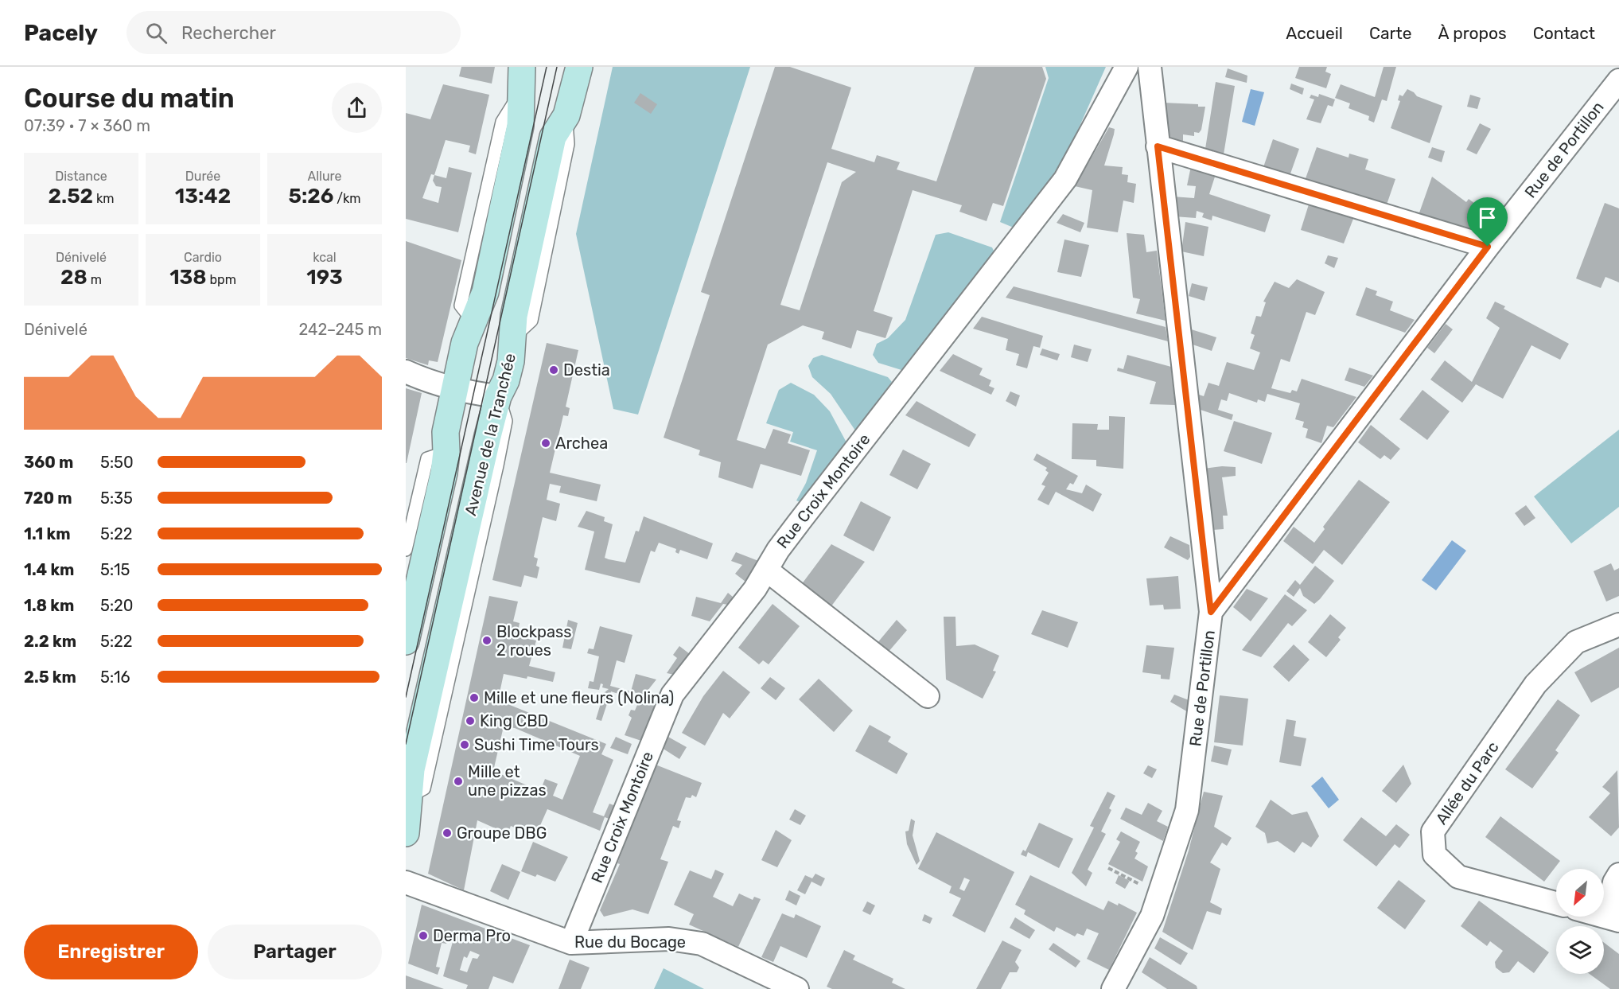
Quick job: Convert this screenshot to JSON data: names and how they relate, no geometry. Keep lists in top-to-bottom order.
{
  "streets": {
    "main road": ["Avenue de la Tranchée"],
    "street": [
      "Rue de Portillon",
      "Rue Croix Montoire",
      "Allée du Parc",
      "Rue du Bocage"
    ]
  },
  "crossings": [
    ["Rue Croix Montoire", "Rue du Bocage"]
  ],
  "places": [
    "Destia",
    "Archea",
    "Blockpass 2 roues",
    "Mille et une fleurs (Nolina)",
    "King CBD",
    "Sushi Time Tours",
    "Mille et une pizzas",
    "Groupe DBG",
    "Derma Pro"
  ],
  "north": "bottom left",
  "page": {
    "header": "Pacely",
    "search": "Rechercher",
    "nav": [
      "Accueil",
      "Carte",
      "À propos",
      "Contact"
    ],
    "heading": ["Course du matin", "07:39 · 7 × 360 m"],
    "stats": [
      ["Distance", "2.52 km"],
      ["Durée", "13:42"],
      ["Allure", "5:26 /km"],
      ["Dénivelé", "28 m"],
      ["Cardio", "138 bpm"],
      ["kcal", "193"]
    ],
    "chart": ["Dénivelé", "242–245 m"],
    "list": [
      {
        "name": "360 m",
        "note": "5:50"
      },
      {
        "name": "720 m",
        "note": "5:35"
      },
      {
        "name": "1.1 km",
        "note": "5:22"
      },
      {
        "name": "1.4 km",
        "note": "5:15"
      },
      {
        "name": "1.8 km",
        "note": "5:20"
      },
      {
        "name": "2.2 km",
        "note": "5:22"
      },
      {
        "name": "2.5 km",
        "note": "5:16"
      }
    ],
    "buttons": ["Enregistrer", "Partager"]
  }
}
